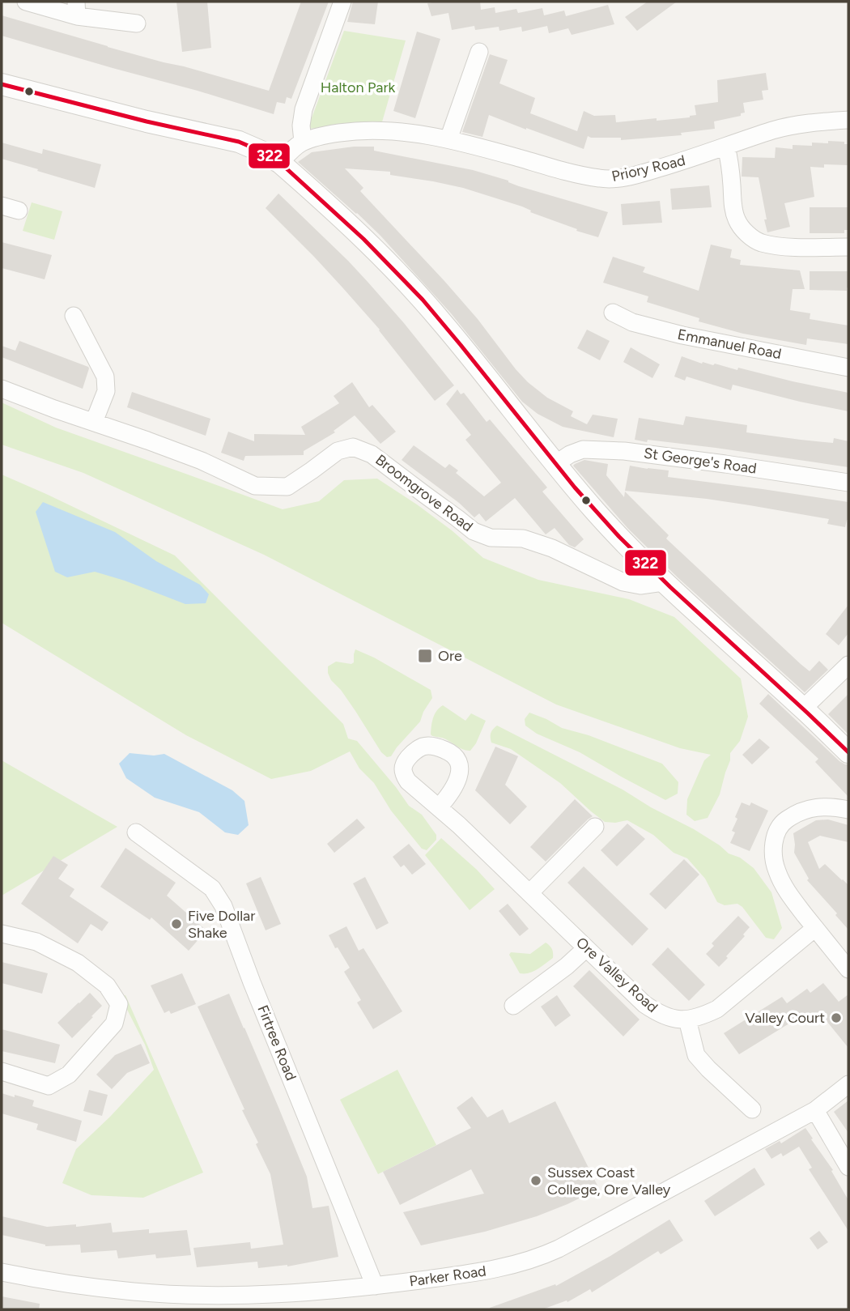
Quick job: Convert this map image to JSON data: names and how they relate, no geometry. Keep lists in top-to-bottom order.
{
  "streets": {
    "street": [
      "Priory Road",
      "Emmanuel Road",
      "St George's Road",
      "Broomgrove Road",
      "Ore Valley Road",
      "Firtree Road",
      "Parker Road"
    ]
  },
  "crossings": [
    ["Firtree Road", "Parker Road"]
  ],
  "parks": ["Halton Park"],
  "places": {
    "transit": ["Ore"],
    "other": ["Five Dollar Shake", "Valley Court", "Sussex Coast College, Ore Valley"]
  },
  "lines": ["transit line 322"]
}
